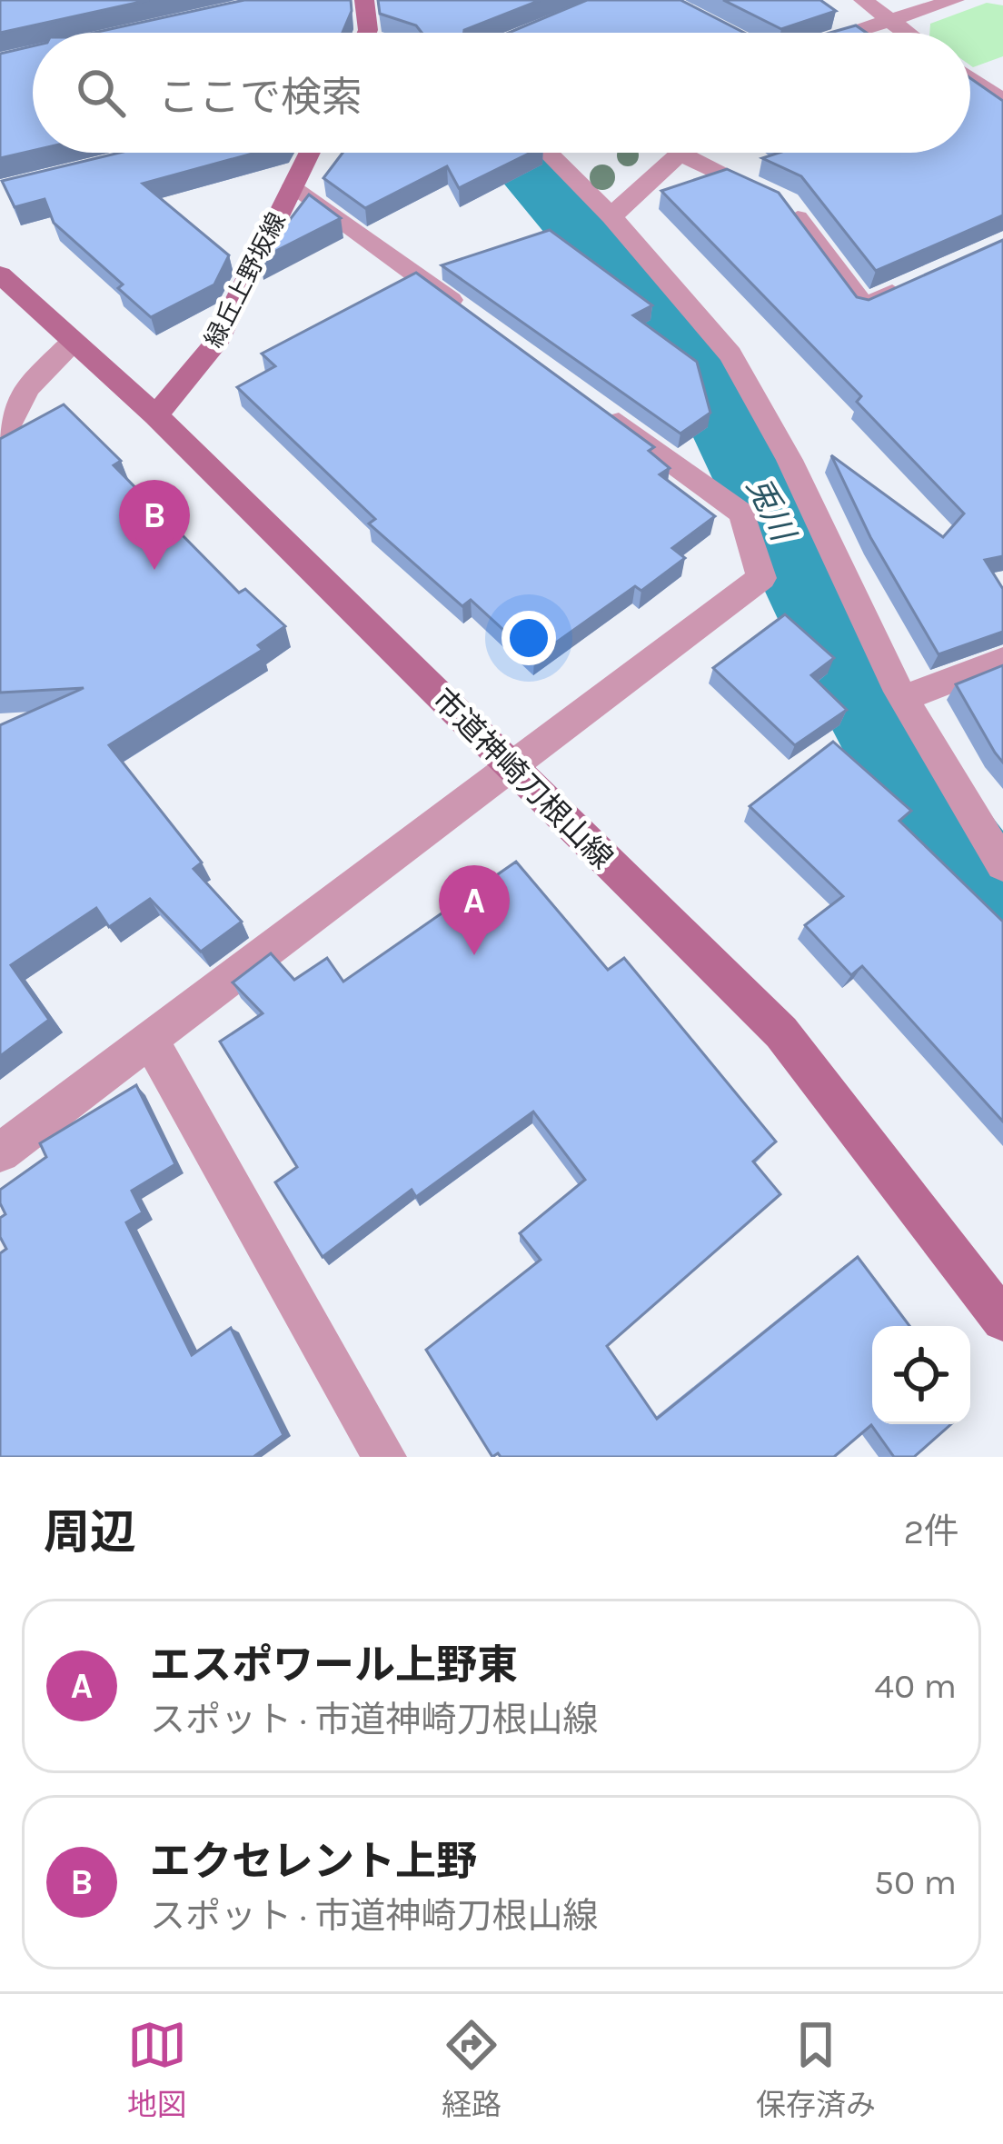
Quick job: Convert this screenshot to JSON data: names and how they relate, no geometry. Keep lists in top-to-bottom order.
{
  "streets": {
    "street": ["緑丘上野坂線", "市道神崎刀根山線"]
  },
  "crossings": [
    ["緑丘上野坂線", "市道神崎刀根山線"]
  ],
  "water": ["兎川"],
  "page": {
    "search": "ここで検索",
    "pins": ["B", "A"],
    "heading": ["周辺", "2件"],
    "list": [
      {
        "mark": "A",
        "name": "エスポワール上野東",
        "note": "スポット · 市道神崎刀根山線",
        "value": "40 m"
      },
      {
        "mark": "B",
        "name": "エクセレント上野",
        "note": "スポット · 市道神崎刀根山線",
        "value": "50 m"
      }
    ],
    "nav": ["地図", "経路", "保存済み"]
  }
}
